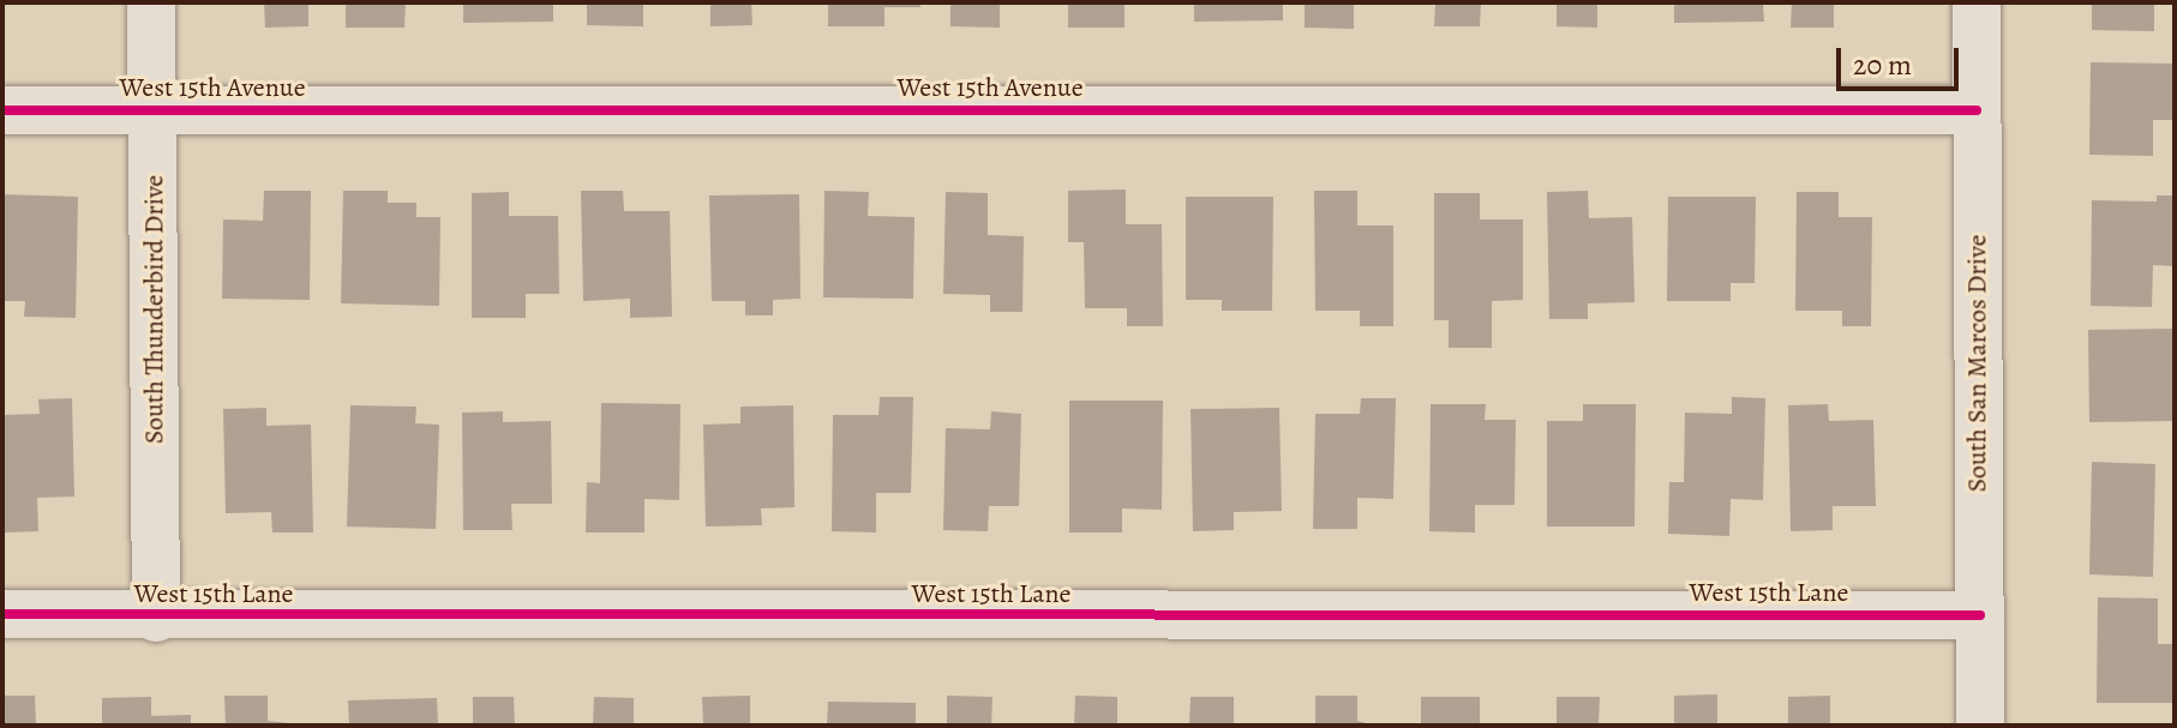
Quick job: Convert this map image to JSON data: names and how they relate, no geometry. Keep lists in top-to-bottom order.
{
  "streets": {
    "street": [
      "West 15th Avenue",
      "South Thunderbird Drive",
      "South San Marcos Drive",
      "West 15th Lane"
    ]
  },
  "crossings": [
    ["West 15th Avenue", "South Thunderbird Drive"],
    ["West 15th Avenue", "South San Marcos Drive"],
    ["South Thunderbird Drive", "West 15th Lane"],
    ["South San Marcos Drive", "West 15th Lane"]
  ],
  "scale_bar": "20 m"
}
